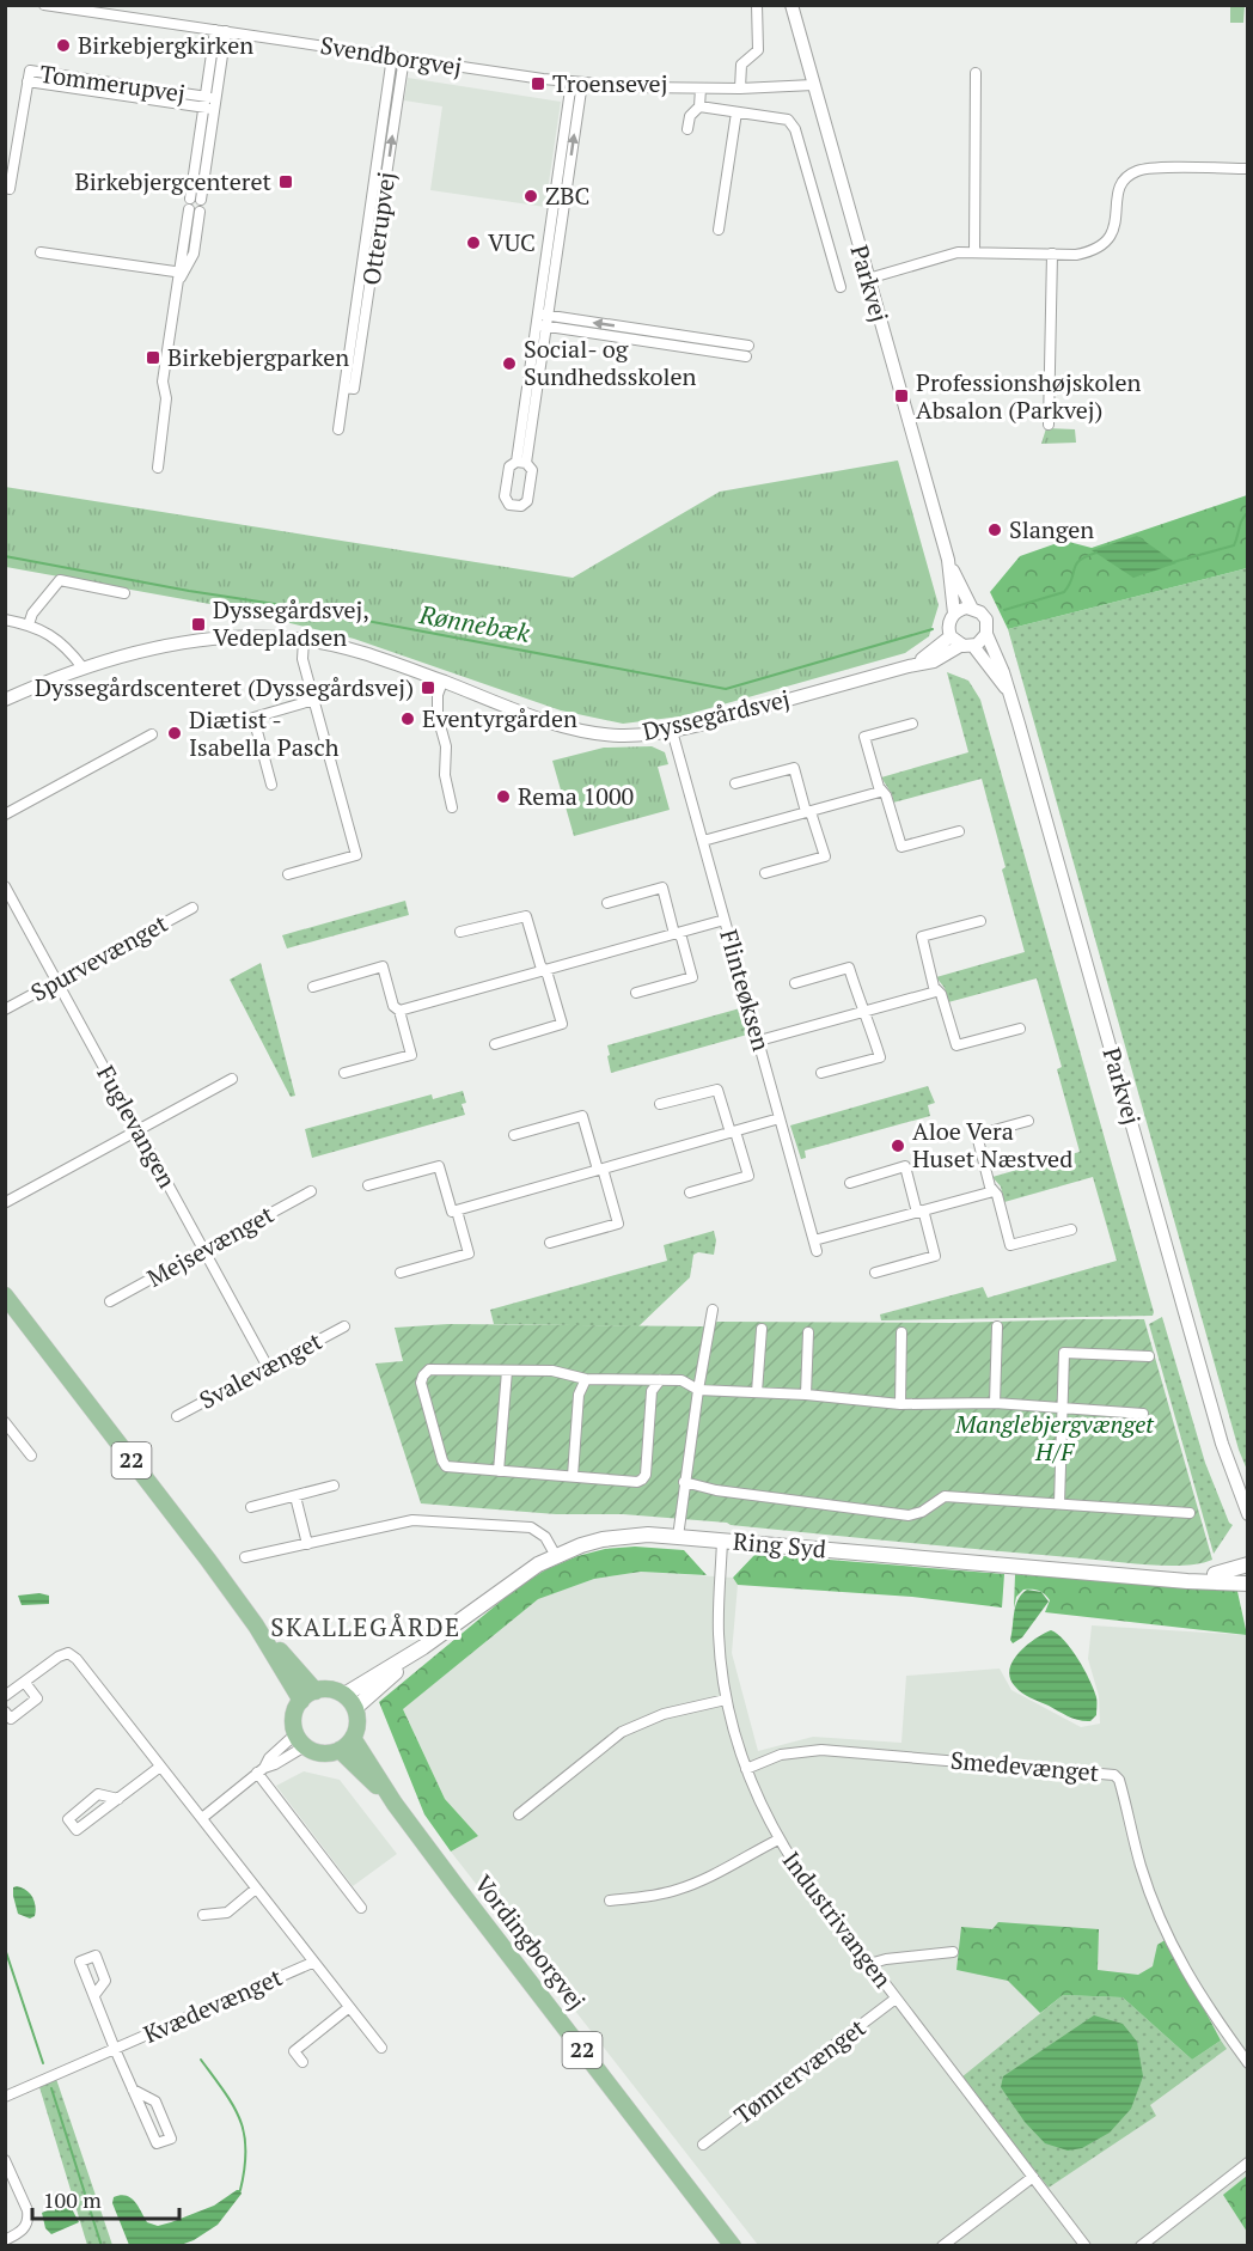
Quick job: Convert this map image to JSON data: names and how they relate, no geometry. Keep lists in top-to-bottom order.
{
  "streets": {
    "main road": ["22", "Ring Syd", "Vordingborgvej"],
    "street": [
      "Svendborgvej",
      "Tommerupvej",
      "Otterupvej",
      "Parkvej",
      "Dyssegårdsvej",
      "Spurvevænget",
      "Flinteøksen",
      "Fuglevangen",
      "Mejsevænget",
      "Svalevænget",
      "Smedevænget",
      "Industrivangen",
      "Kvædevænget",
      "Tømrervænget"
    ]
  },
  "crossings": [
    ["Svendborgvej", "Tommerupvej"],
    ["Svendborgvej", "Otterupvej"],
    ["Svendborgvej", "Parkvej"],
    ["Parkvej", "Dyssegårdsvej"],
    ["Dyssegårdsvej", "Flinteøksen"],
    ["Spurvevænget", "Fuglevangen"],
    ["Fuglevangen", "Mejsevænget"],
    ["Fuglevangen", "Svalevænget"],
    ["22", "Ring Syd"],
    ["22", "Vordingborgvej"],
    ["Ring Syd", "Industrivangen"],
    ["Ring Syd", "Vordingborgvej"],
    ["Smedevænget", "Industrivangen"],
    ["Industrivangen", "Tømrervænget"]
  ],
  "districts": ["SKALLEGÅRDE"],
  "water": ["Rønnebæk"],
  "parks": ["Manglebjergvænget H/F"],
  "places": {
    "other": [
      "Birkebjergkirken",
      "ZBC",
      "VUC",
      "Social- og Sundhedsskolen",
      "Slangen",
      "Eventyrgården",
      "Diætist - Isabella Pasch",
      "Rema 1000",
      "Aloe Vera Huset Næstved"
    ],
    "transit": [
      "Troensevej",
      "Birkebjergcenteret",
      "Birkebjergparken",
      "Professionshøjskolen Absalon (Parkvej)",
      "Dyssegårdsvej, Vedepladsen",
      "Dyssegårdscenteret (Dyssegårdsvej)"
    ]
  },
  "scale_bar": "100 m"
}
